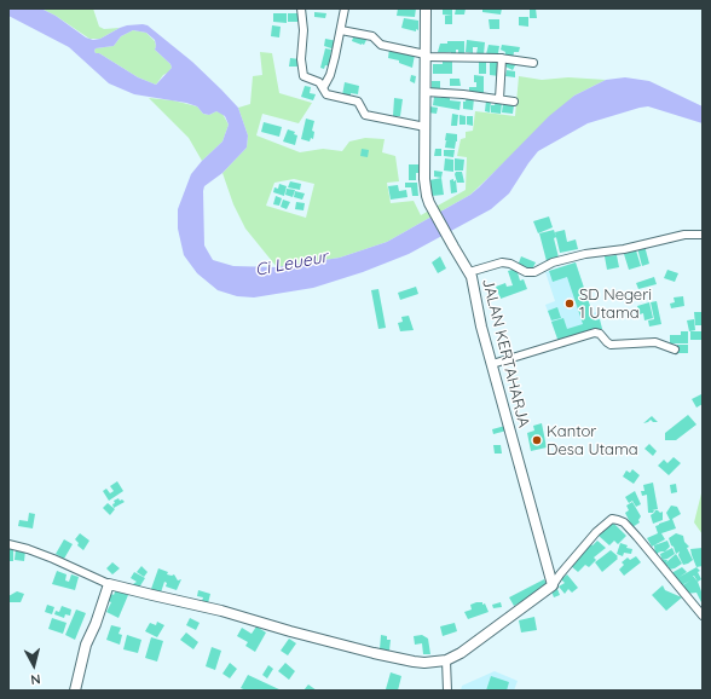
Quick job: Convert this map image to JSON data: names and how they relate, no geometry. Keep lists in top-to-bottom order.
{
  "streets": {
    "street": ["JALAN KERTAHARJA"]
  },
  "water": ["Ci Leueur"],
  "places": ["SD Negeri 1 Utama", "Kantor Desa Utama"],
  "north": "bottom"
}
